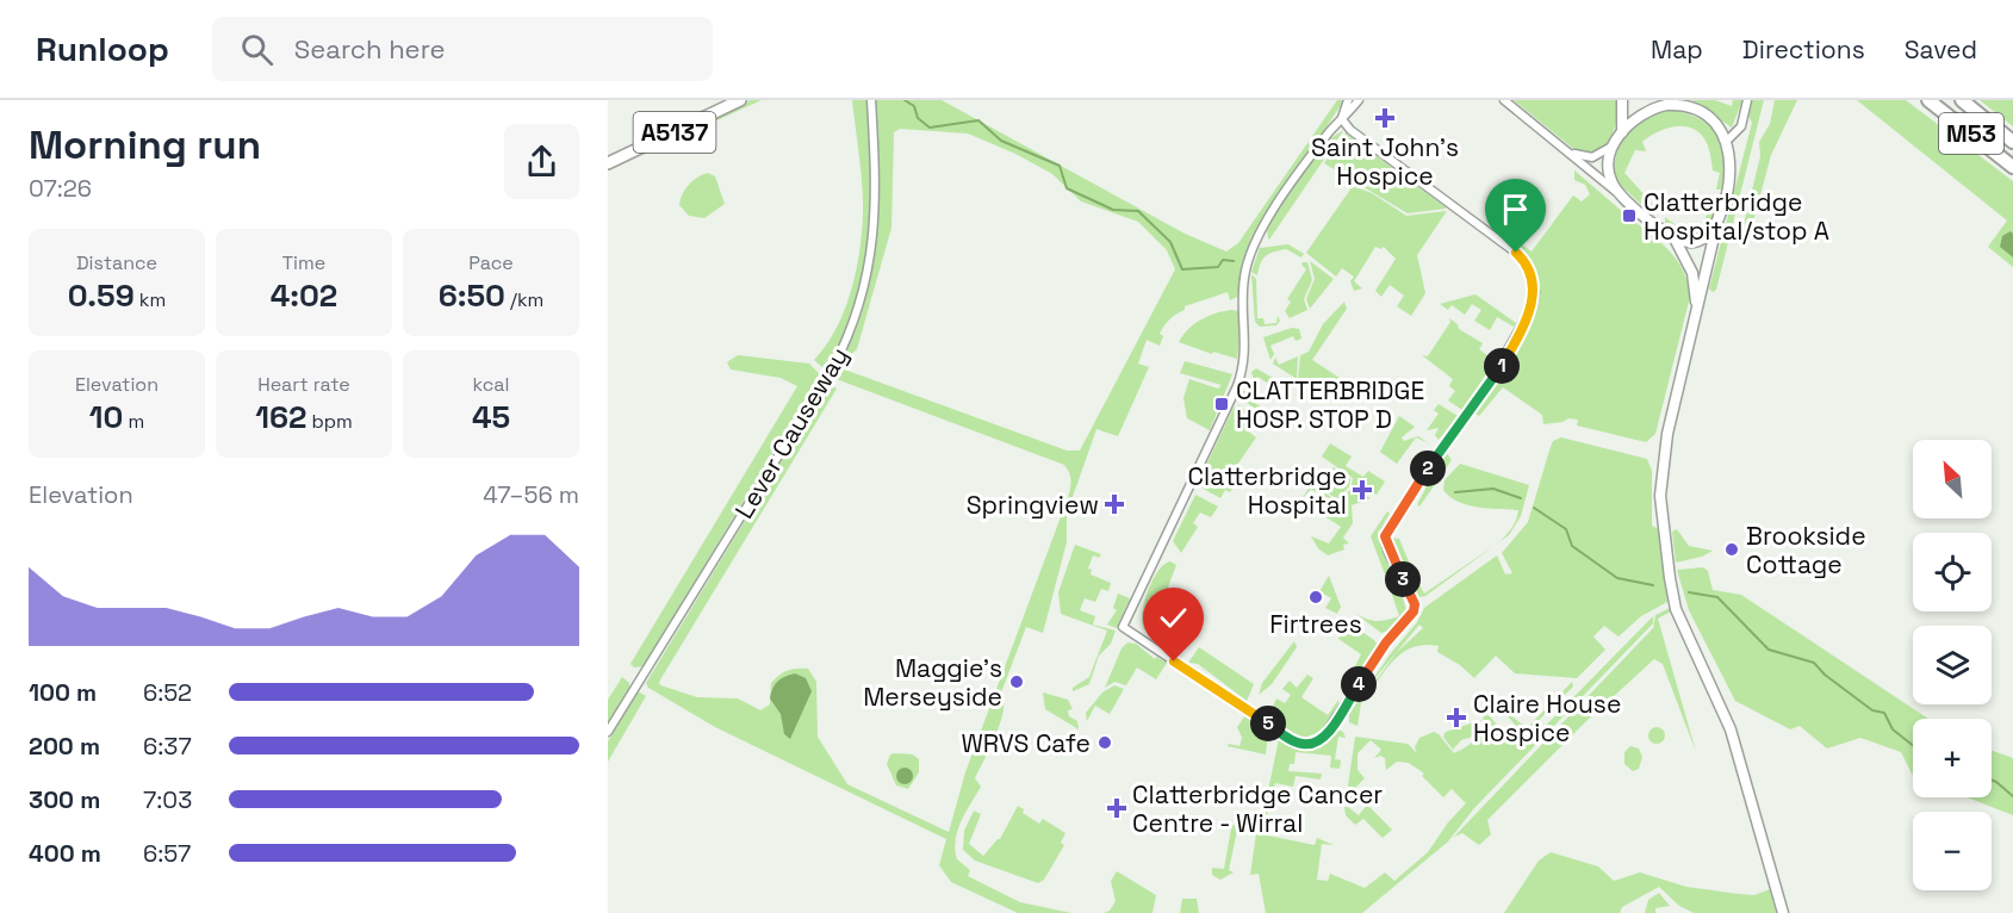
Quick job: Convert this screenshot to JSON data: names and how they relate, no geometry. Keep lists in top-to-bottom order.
{
  "streets": {
    "highway": ["M53"],
    "main road": ["A5137"],
    "street": ["Lever Causeway"]
  },
  "places": {
    "health": [
      "Saint John's Hospice",
      "Clatterbridge Hospital",
      "Springview",
      "Claire House Hospice",
      "Clatterbridge Cancer Centre - Wirral"
    ],
    "transit": ["Clatterbridge Hospital/stop A", "CLATTERBRIDGE HOSP. STOP D"],
    "other": [
      "Brookside Cottage",
      "Firtrees",
      "Maggie's Merseyside",
      "WRVS Cafe"
    ]
  },
  "north": "top left",
  "page": {
    "header": "Runloop",
    "search": "Search here",
    "nav": ["Map", "Directions", "Saved"],
    "heading": ["Morning run", "07:26"],
    "stats": [
      ["Distance", "0.59 km"],
      ["Time", "4:02"],
      ["Pace", "6:50 /km"],
      ["Elevation", "10 m"],
      ["Heart rate", "162 bpm"],
      ["kcal", "45"]
    ],
    "pins": [
      "1",
      "2",
      "3",
      "4",
      "5"
    ],
    "map_buttons": ["+", "−"],
    "chart": ["Elevation", "47–56 m"],
    "list": [
      {
        "name": "100 m",
        "note": "6:52"
      },
      {
        "name": "200 m",
        "note": "6:37"
      },
      {
        "name": "300 m",
        "note": "7:03"
      },
      {
        "name": "400 m",
        "note": "6:57"
      }
    ]
  }
}
